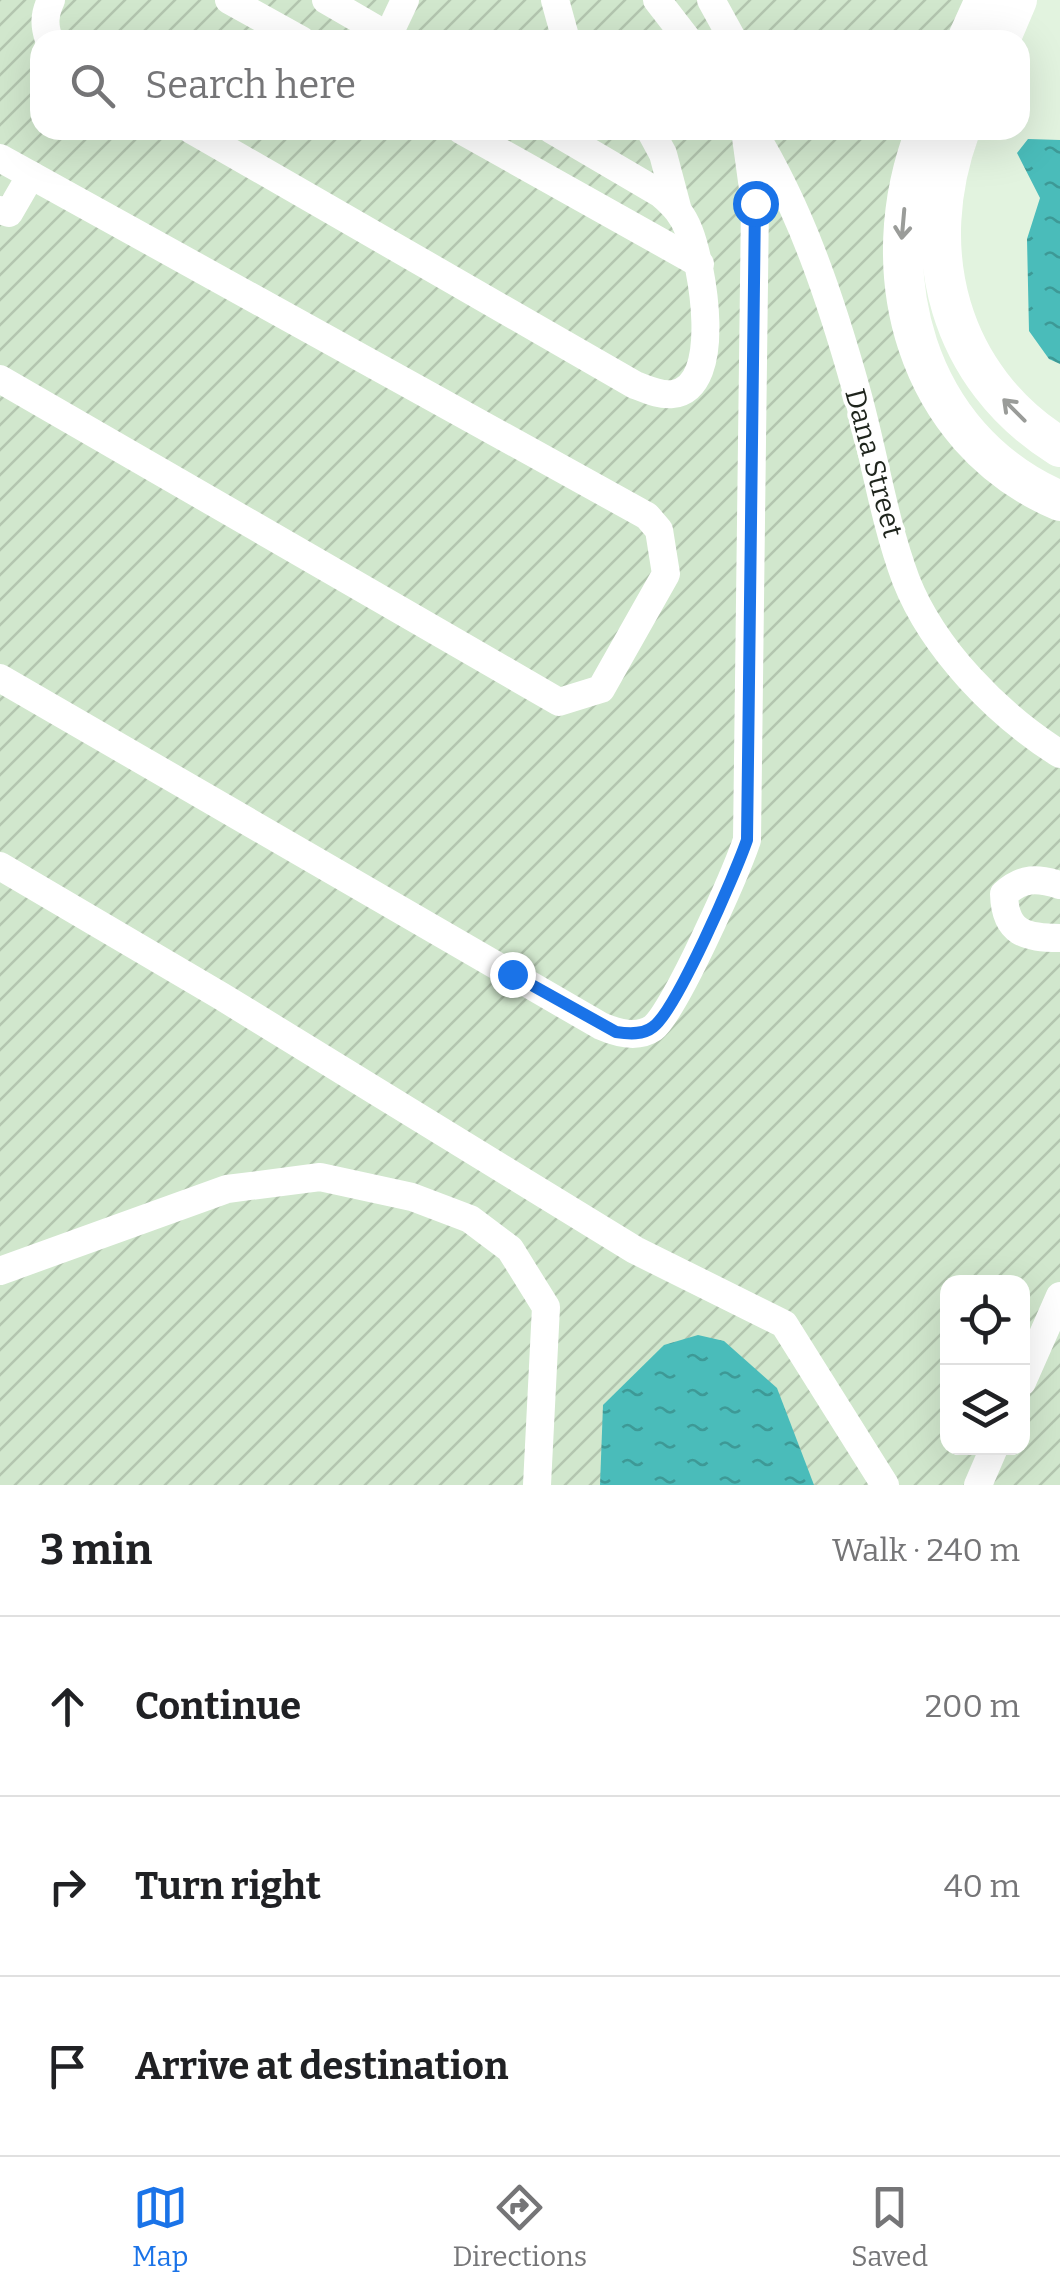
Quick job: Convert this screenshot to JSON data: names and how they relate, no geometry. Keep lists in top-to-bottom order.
{
  "streets": {
    "street": ["Dana Street"]
  },
  "page": {
    "search": "Search here",
    "heading": ["3 min", "Walk · 240 m"],
    "list": [
      ["Continue", "200 m"],
      ["Turn right", "40 m"],
      "Arrive at destination"
    ],
    "nav": ["Map", "Directions", "Saved"]
  }
}
